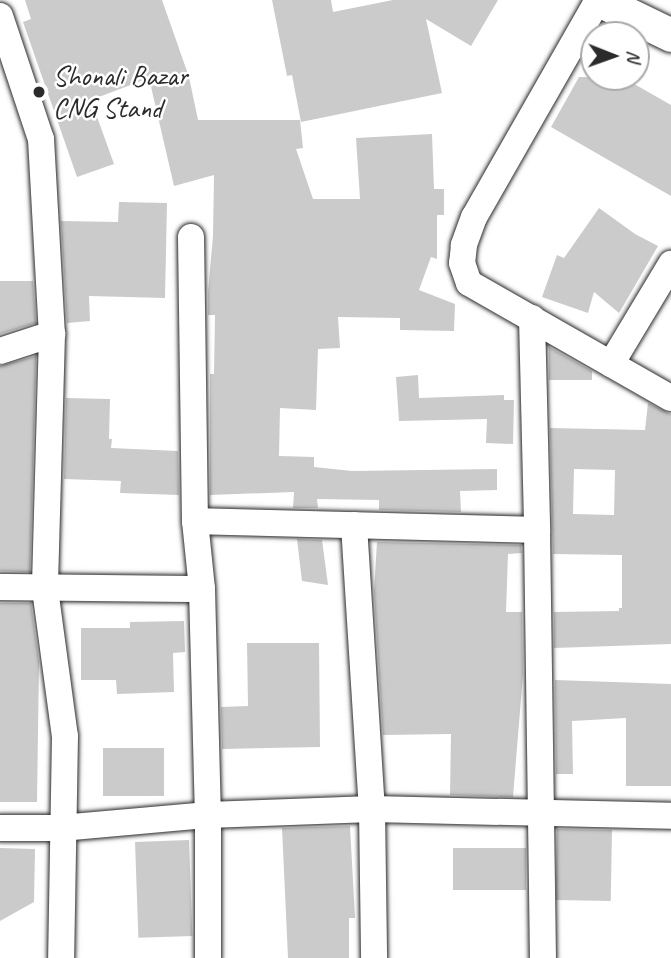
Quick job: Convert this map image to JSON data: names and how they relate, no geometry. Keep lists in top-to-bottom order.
{
  "places": ["Shonali Bazar CNG Stand"],
  "north": "right"
}
